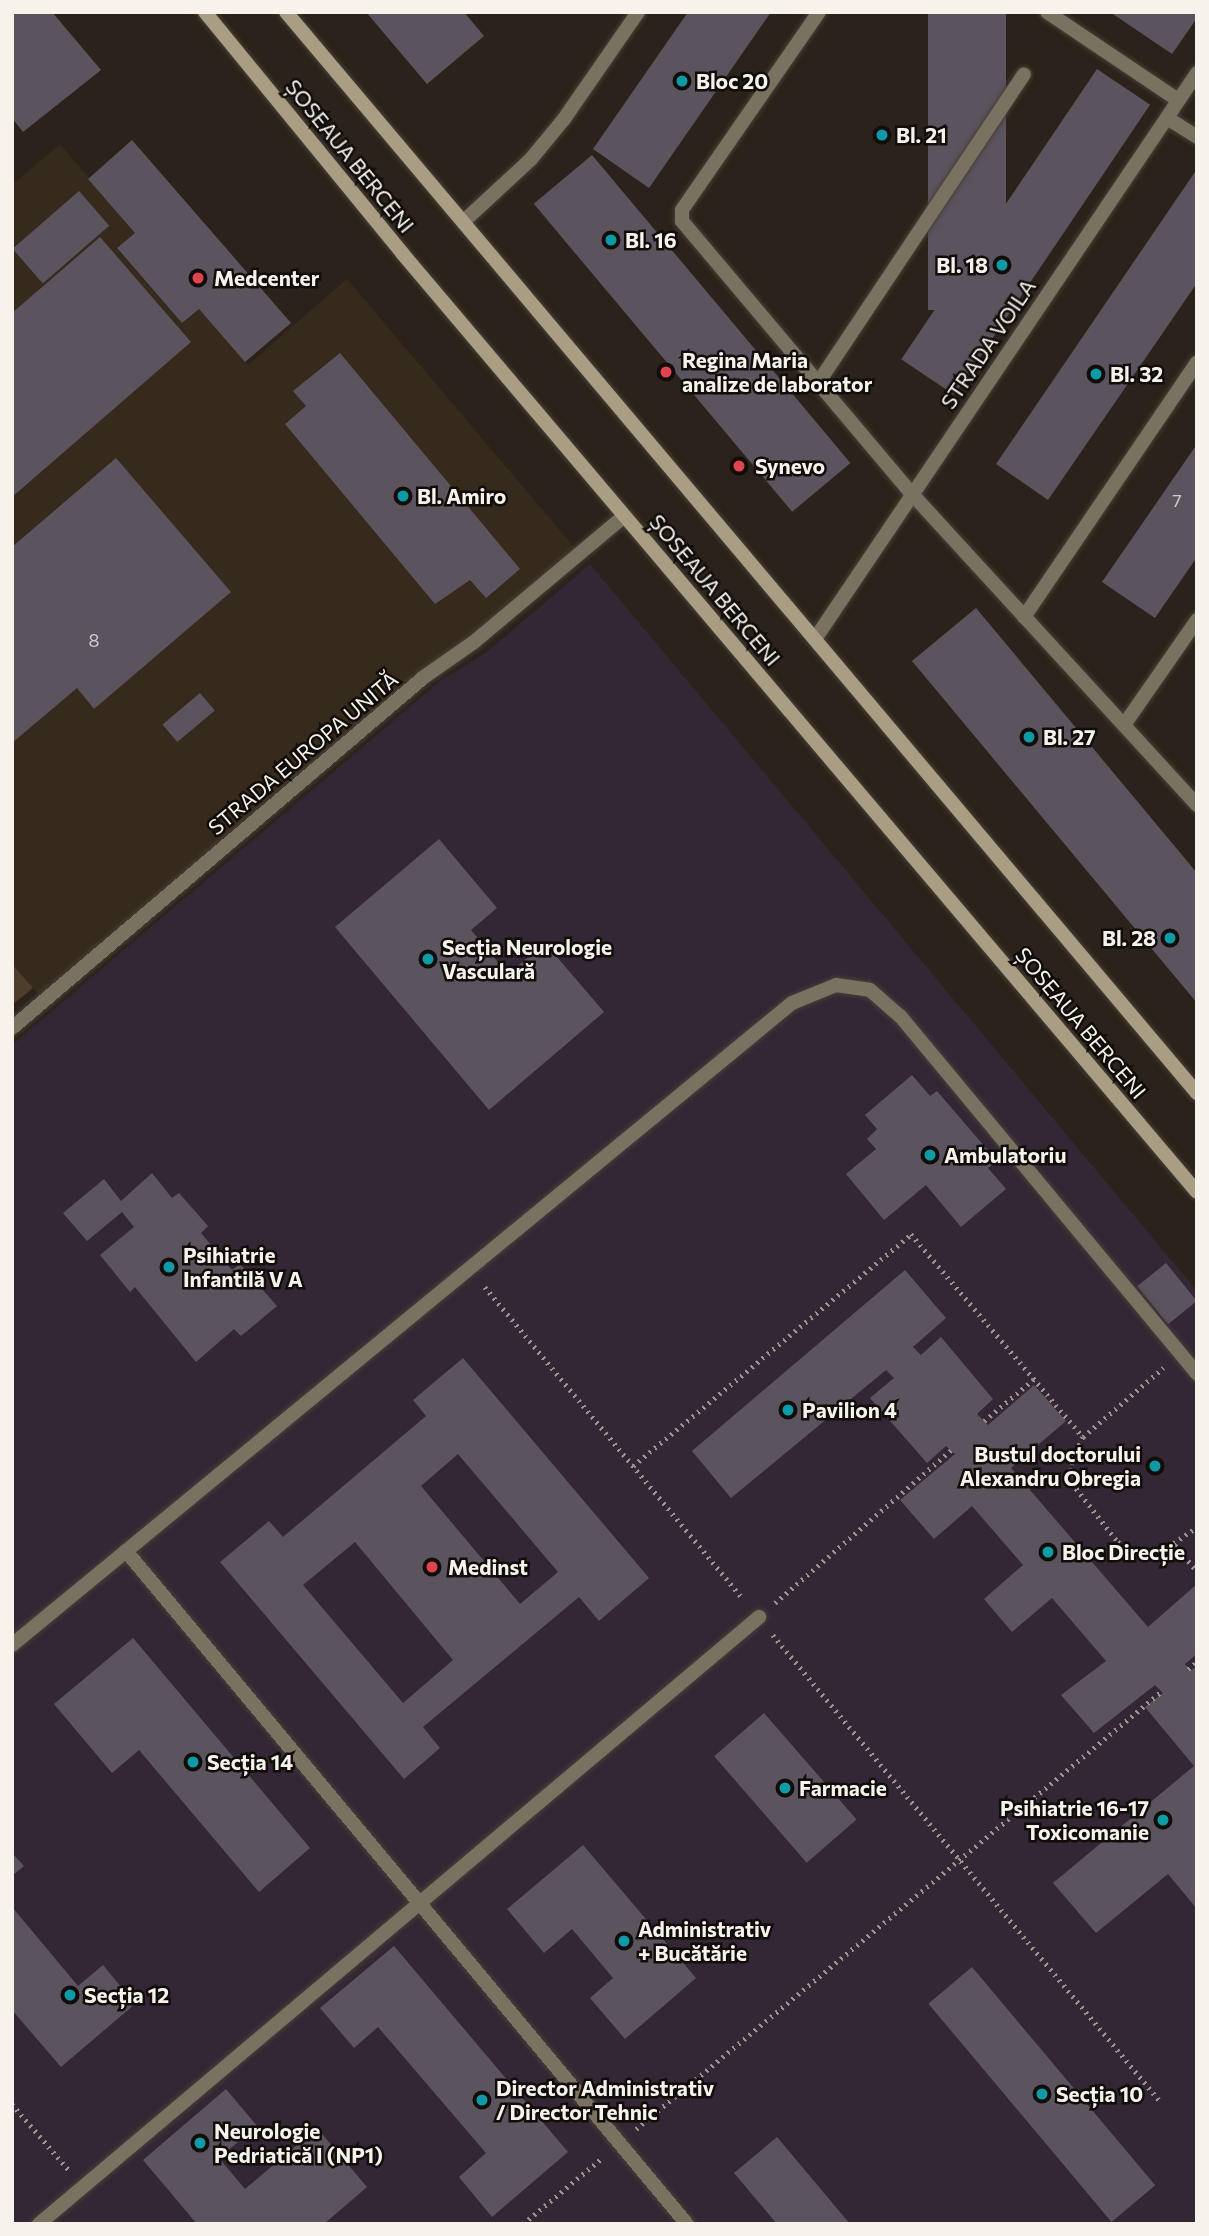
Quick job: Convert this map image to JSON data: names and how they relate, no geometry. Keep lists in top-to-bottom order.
{
  "streets": {
    "main road": ["ȘOSEAUA BERCENI"],
    "street": ["STRADA VOILA", "STRADA EUROPA UNITĂ"]
  },
  "crossings": [
    ["ȘOSEAUA BERCENI", "STRADA VOILA"],
    ["ȘOSEAUA BERCENI", "STRADA EUROPA UNITĂ"]
  ],
  "places": [
    "Bloc 20",
    "Bl. 21",
    "Bl. 16",
    "Bl. 18",
    "Medcenter",
    "Regina Maria analize de laborator",
    "Bl. 32",
    "Synevo",
    "Bl. Amiro",
    "Bl. 27",
    "Bl. 28",
    "Secția Neurologie Vasculară",
    "Ambulatoriu",
    "Psihiatrie Infantilă V A",
    "Pavilion 4",
    "Bustul doctorului Alexandru Obregia",
    "Bloc Direcție",
    "Medinst",
    "Secția 14",
    "Farmacie",
    "Psihiatrie 16-17 Toxicomanie",
    "Administrativ + Bucătărie",
    "Secția 12",
    "Secția 10",
    "Director Administrativ / Director Tehnic",
    "Neurologie Pedriatică I (NP1)"
  ],
  "house_numbers": ["7", "8"]
}
